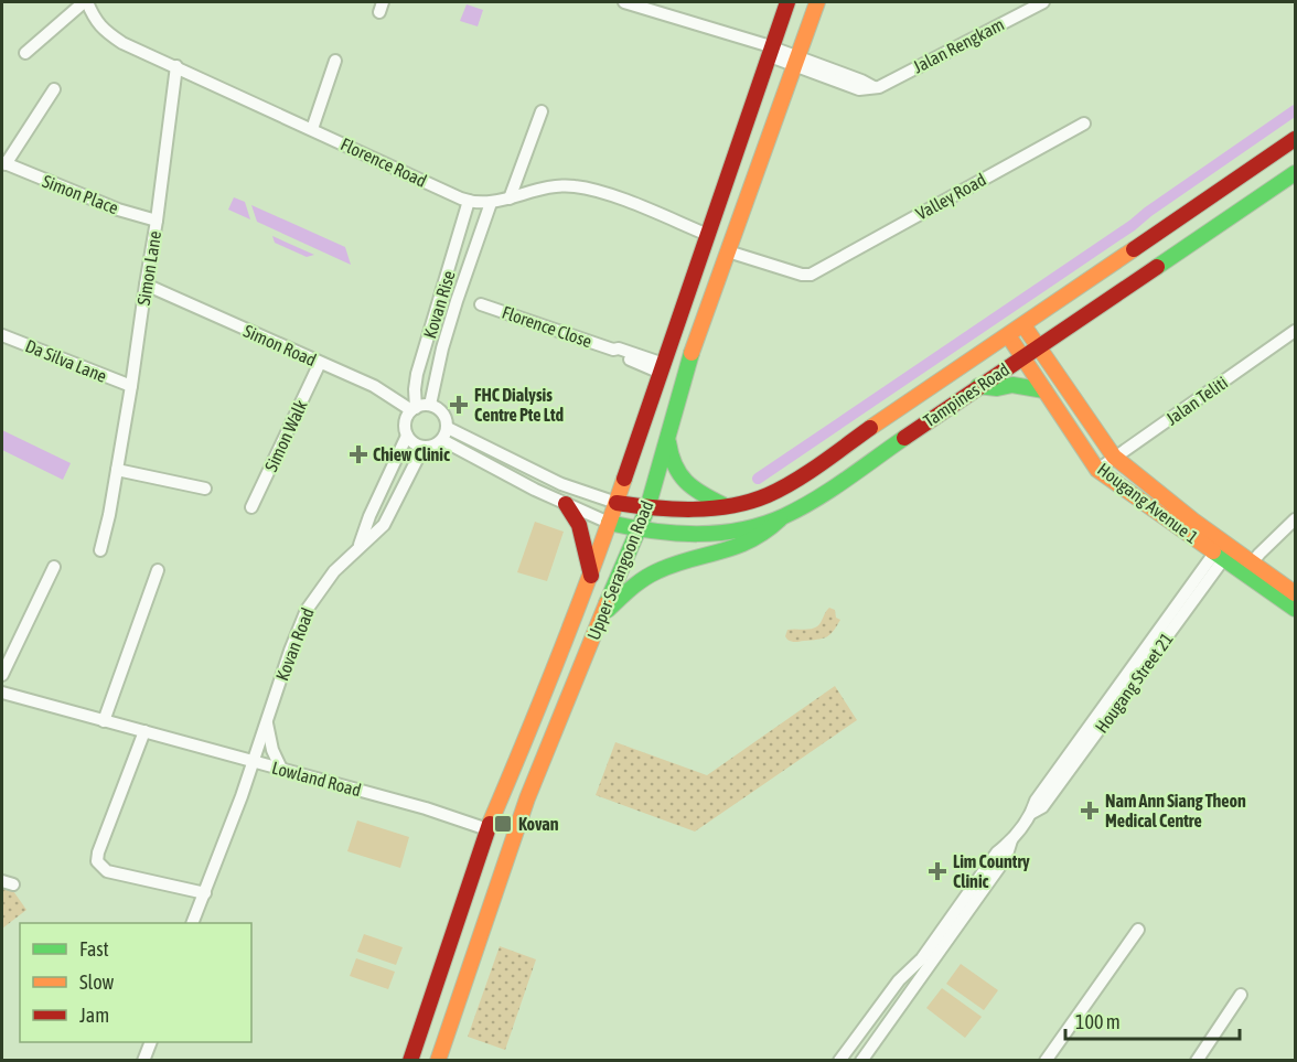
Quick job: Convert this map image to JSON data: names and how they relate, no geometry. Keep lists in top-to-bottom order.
{
  "streets": {
    "main road": ["Tampines Road", "Hougang Avenue 1", "Upper Serangoon Road"],
    "street": [
      "Jalan Rengkam",
      "Florence Road",
      "Simon Place",
      "Valley Road",
      "Simon Lane",
      "Kovan Rise",
      "Florence Close",
      "Simon Road",
      "Da Silva Lane",
      "Jalan Teliti",
      "Simon Walk",
      "Kovan Road",
      "Hougang Street 21",
      "Lowland Road"
    ]
  },
  "crossings": [
    ["Jalan Rengkam", "Upper Serangoon Road"],
    ["Florence Road", "Simon Lane"],
    ["Florence Road", "Kovan Rise"],
    ["Florence Road", "Upper Serangoon Road"],
    ["Simon Place", "Simon Lane"],
    ["Valley Road", "Upper Serangoon Road"],
    ["Simon Lane", "Simon Road"],
    ["Simon Lane", "Da Silva Lane"],
    ["Kovan Rise", "Simon Road"],
    ["Kovan Rise", "Kovan Road"],
    ["Florence Close", "Upper Serangoon Road"],
    ["Simon Road", "Simon Walk"],
    ["Simon Road", "Kovan Road"],
    ["Tampines Road", "Hougang Avenue 1"],
    ["Tampines Road", "Upper Serangoon Road"],
    ["Jalan Teliti", "Hougang Avenue 1"],
    ["Hougang Avenue 1", "Hougang Street 21"],
    ["Upper Serangoon Road", "Lowland Road"],
    ["Kovan Road", "Lowland Road"]
  ],
  "places": {
    "health": [
      "FHC Dialysis Centre Pte Ltd",
      "Chiew Clinic",
      "Nam Ann Siang Theon Medical Centre",
      "Lim Country Clinic"
    ],
    "transit": ["Kovan"]
  },
  "legend": ["Fast", "Slow", "Jam"],
  "scale_bar": "100 m"
}
